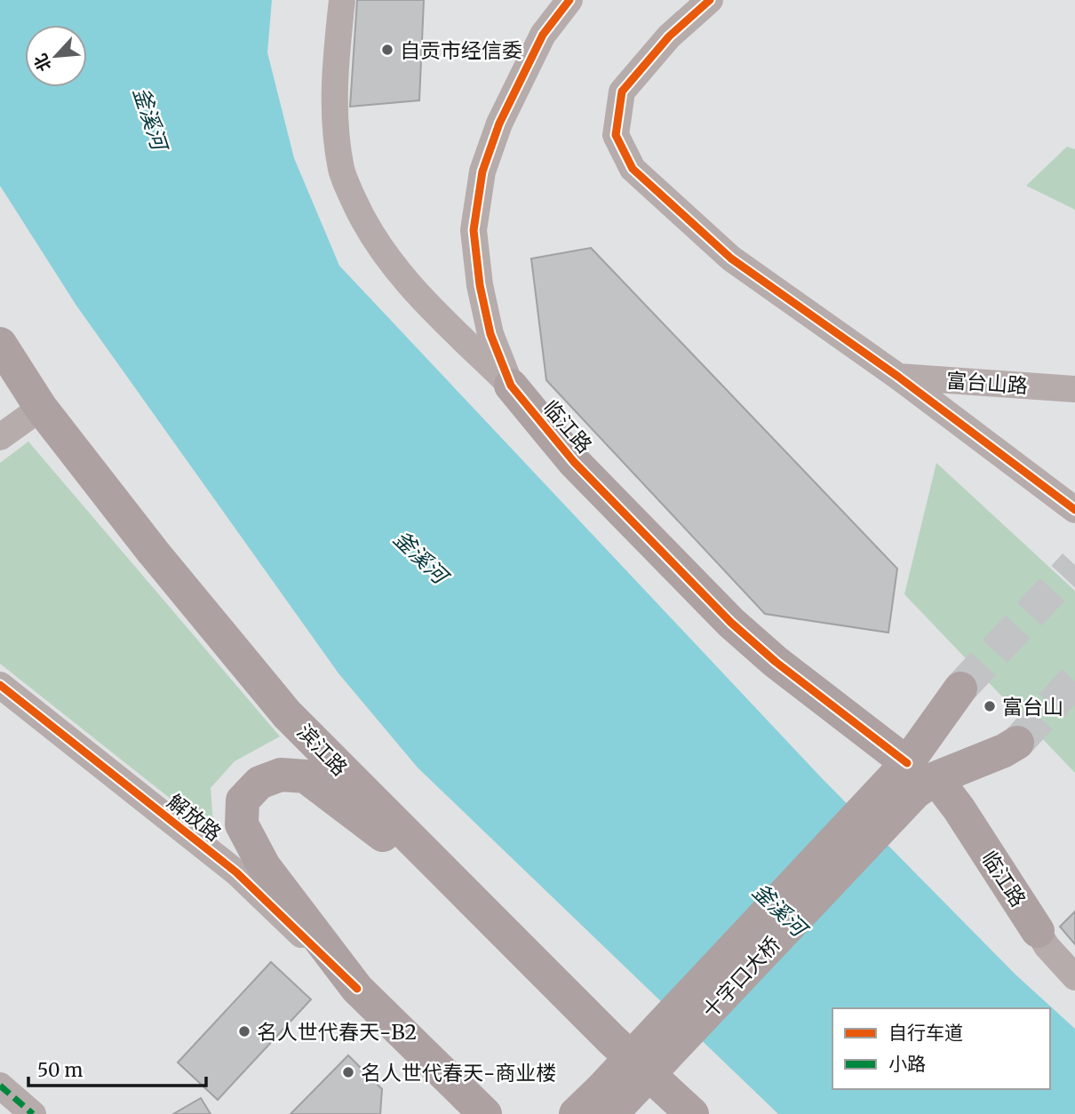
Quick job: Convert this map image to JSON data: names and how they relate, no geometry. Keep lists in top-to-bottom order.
{
  "streets": {
    "main road": [
      "临江路",
      "滨江路",
      "解放路",
      "十字口大桥"
    ],
    "street": ["富台山路"]
  },
  "crossings": [
    ["临江路", "十字口大桥"]
  ],
  "water": ["釜溪河"],
  "places": [
    "自贡市经信委",
    "富台山",
    "名人世代春天-B2",
    "名人世代春天-商业楼"
  ],
  "legend": ["自行车道", "小路"],
  "scale_bar": "50 m",
  "north": "bottom left"
}
